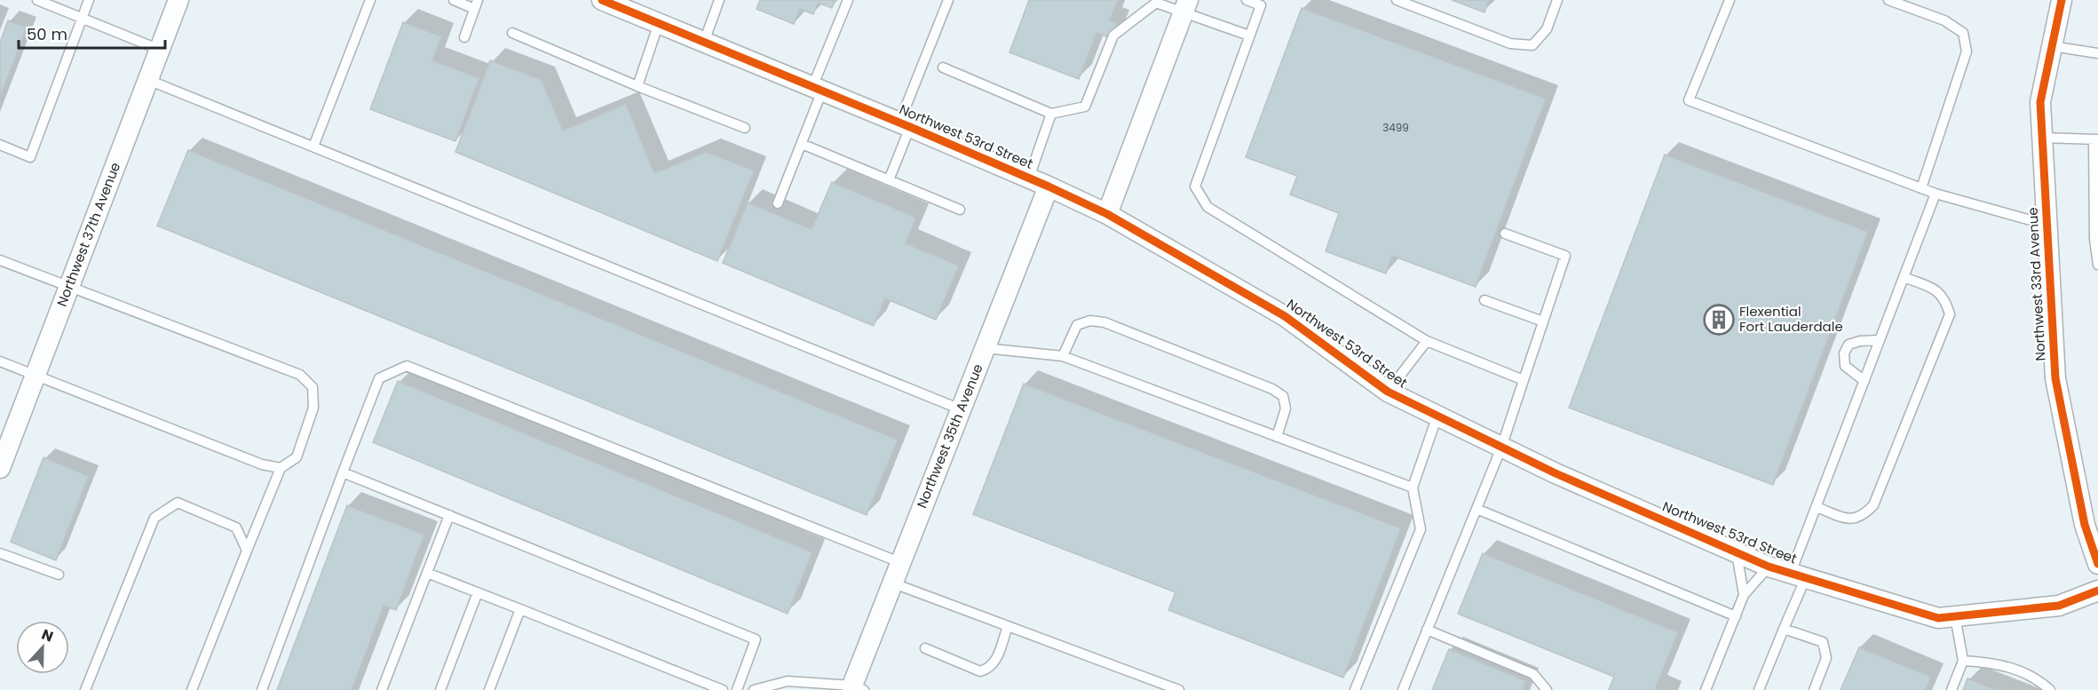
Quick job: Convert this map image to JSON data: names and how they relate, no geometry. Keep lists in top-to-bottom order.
{
  "streets": {
    "street": [
      "Northwest 53rd Street",
      "Northwest 37th Avenue",
      "Northwest 33rd Avenue",
      "Northwest 35th Avenue"
    ]
  },
  "crossings": [
    ["Northwest 53rd Street", "Northwest 35th Avenue"]
  ],
  "places": {
    "building": ["Flexential Fort Lauderdale"]
  },
  "house_numbers": ["3499"],
  "scale_bar": "50 m",
  "north": "top"
}
